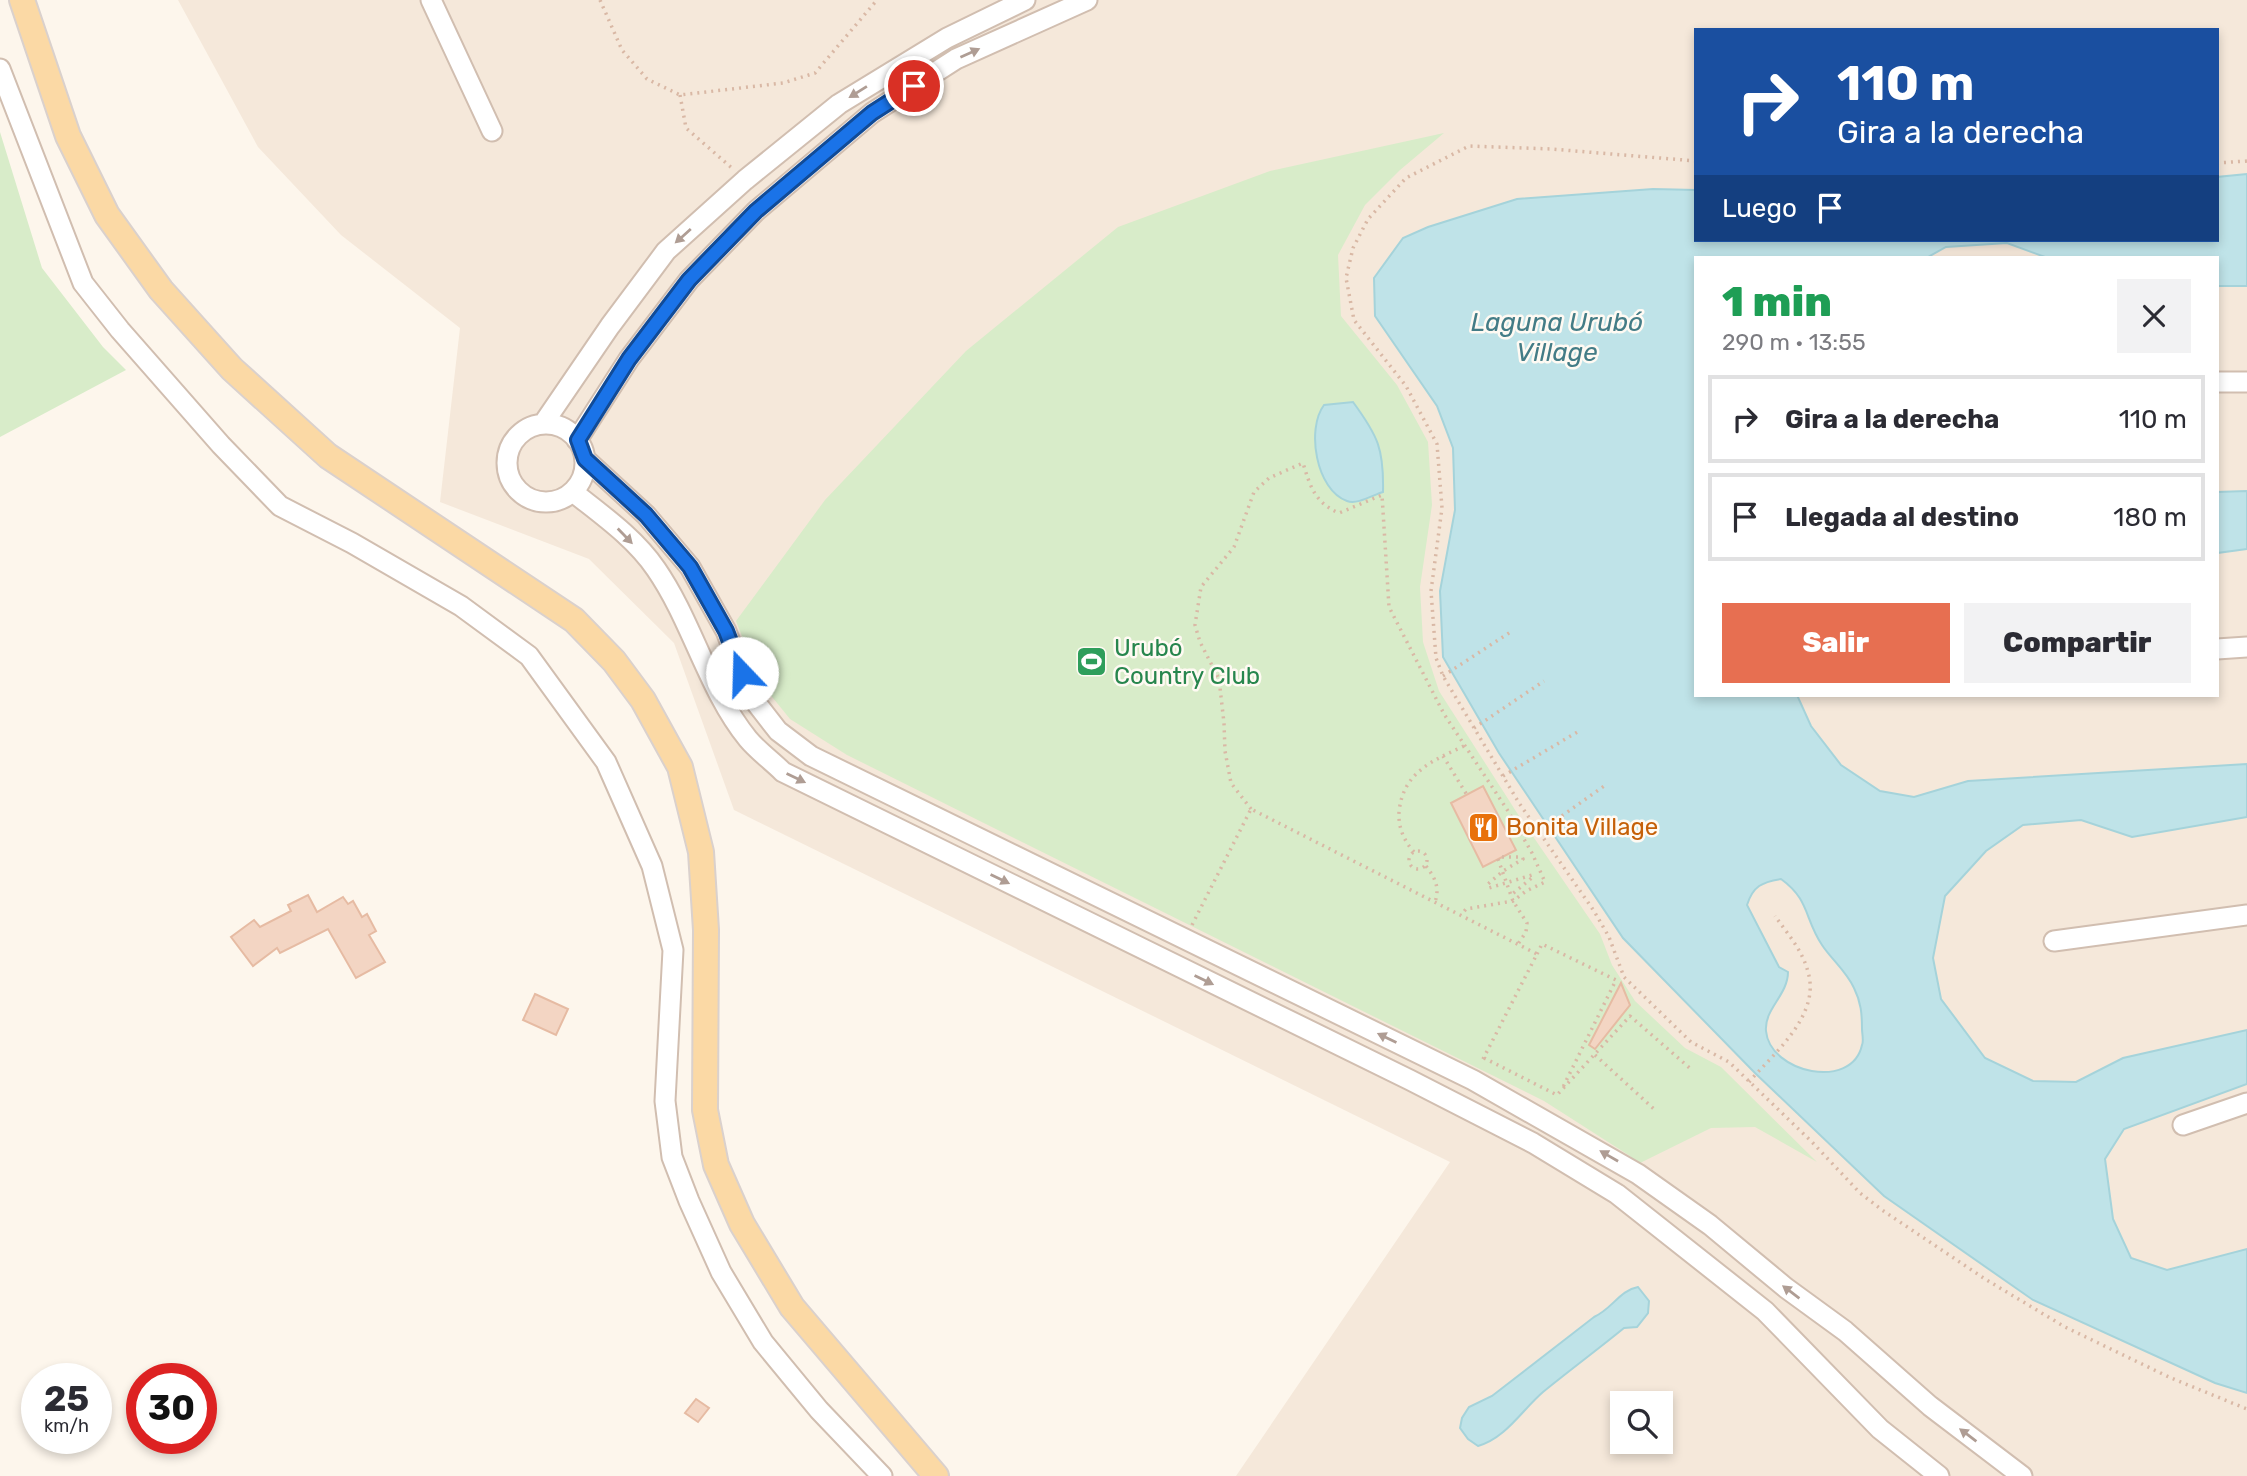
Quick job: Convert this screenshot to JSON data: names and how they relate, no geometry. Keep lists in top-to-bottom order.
{
  "water": ["Laguna Urubó Village"],
  "places": {
    "sports": ["Urubó Country Club"],
    "restaurant": ["Bonita Village"]
  },
  "page": {
    "turn": ["110 m", "Gira a la derecha"],
    "then": "Luego",
    "heading": ["1 min", "290 m · 13:55"],
    "list": [
      {
        "name": "Gira a la derecha",
        "value": "110 m"
      },
      {
        "name": "Llegada al destino",
        "value": "180 m"
      }
    ],
    "buttons": ["Salir", "Compartir"],
    "speed": "25 km/h",
    "limit": "30"
  }
}
